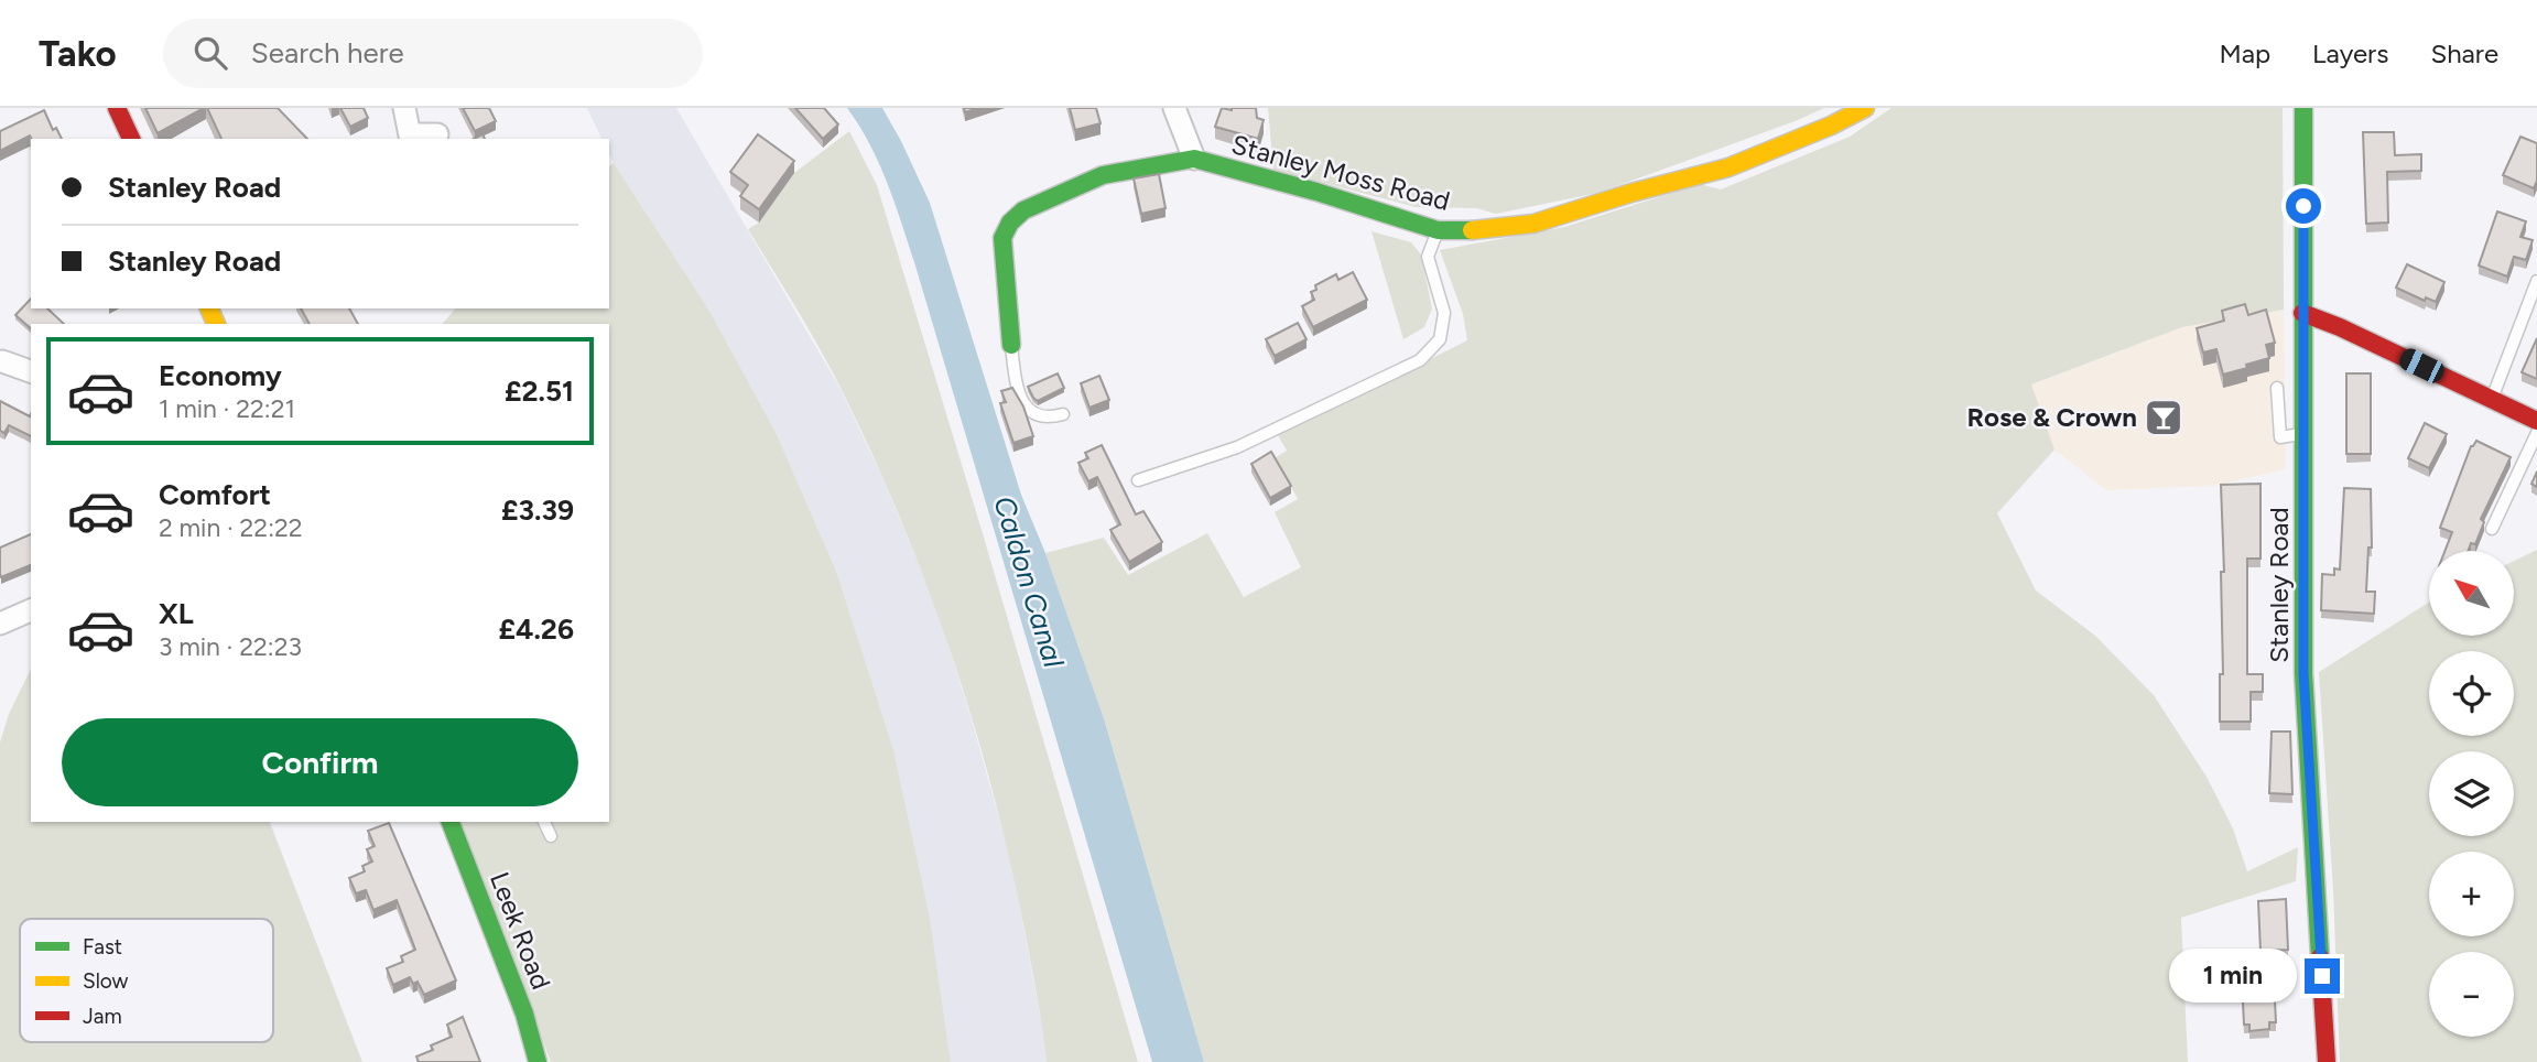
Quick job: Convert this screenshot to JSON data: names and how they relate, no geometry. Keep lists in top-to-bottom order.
{
  "streets": {
    "main road": ["Stanley Moss Road", "Stanley Road", "Leek Road"]
  },
  "water": ["Caldon Canal"],
  "places": {
    "bar": ["Rose & Crown"]
  },
  "legend": ["Fast", "Slow", "Jam"],
  "north": "top left",
  "page": {
    "header": "Tako",
    "search": "Search here",
    "nav": ["Map", "Layers", "Share"],
    "banner": ["Stanley Road", "Stanley Road"],
    "list": [
      {
        "name": "Economy",
        "note": "1 min · 22:21",
        "value": "£2.51"
      },
      {
        "name": "Comfort",
        "note": "2 min · 22:22",
        "value": "£3.39"
      },
      {
        "name": "XL",
        "note": "3 min · 22:23",
        "value": "£4.26"
      }
    ],
    "map_buttons": ["+", "−"],
    "buttons": "Confirm",
    "bubble": "1 min"
  }
}
